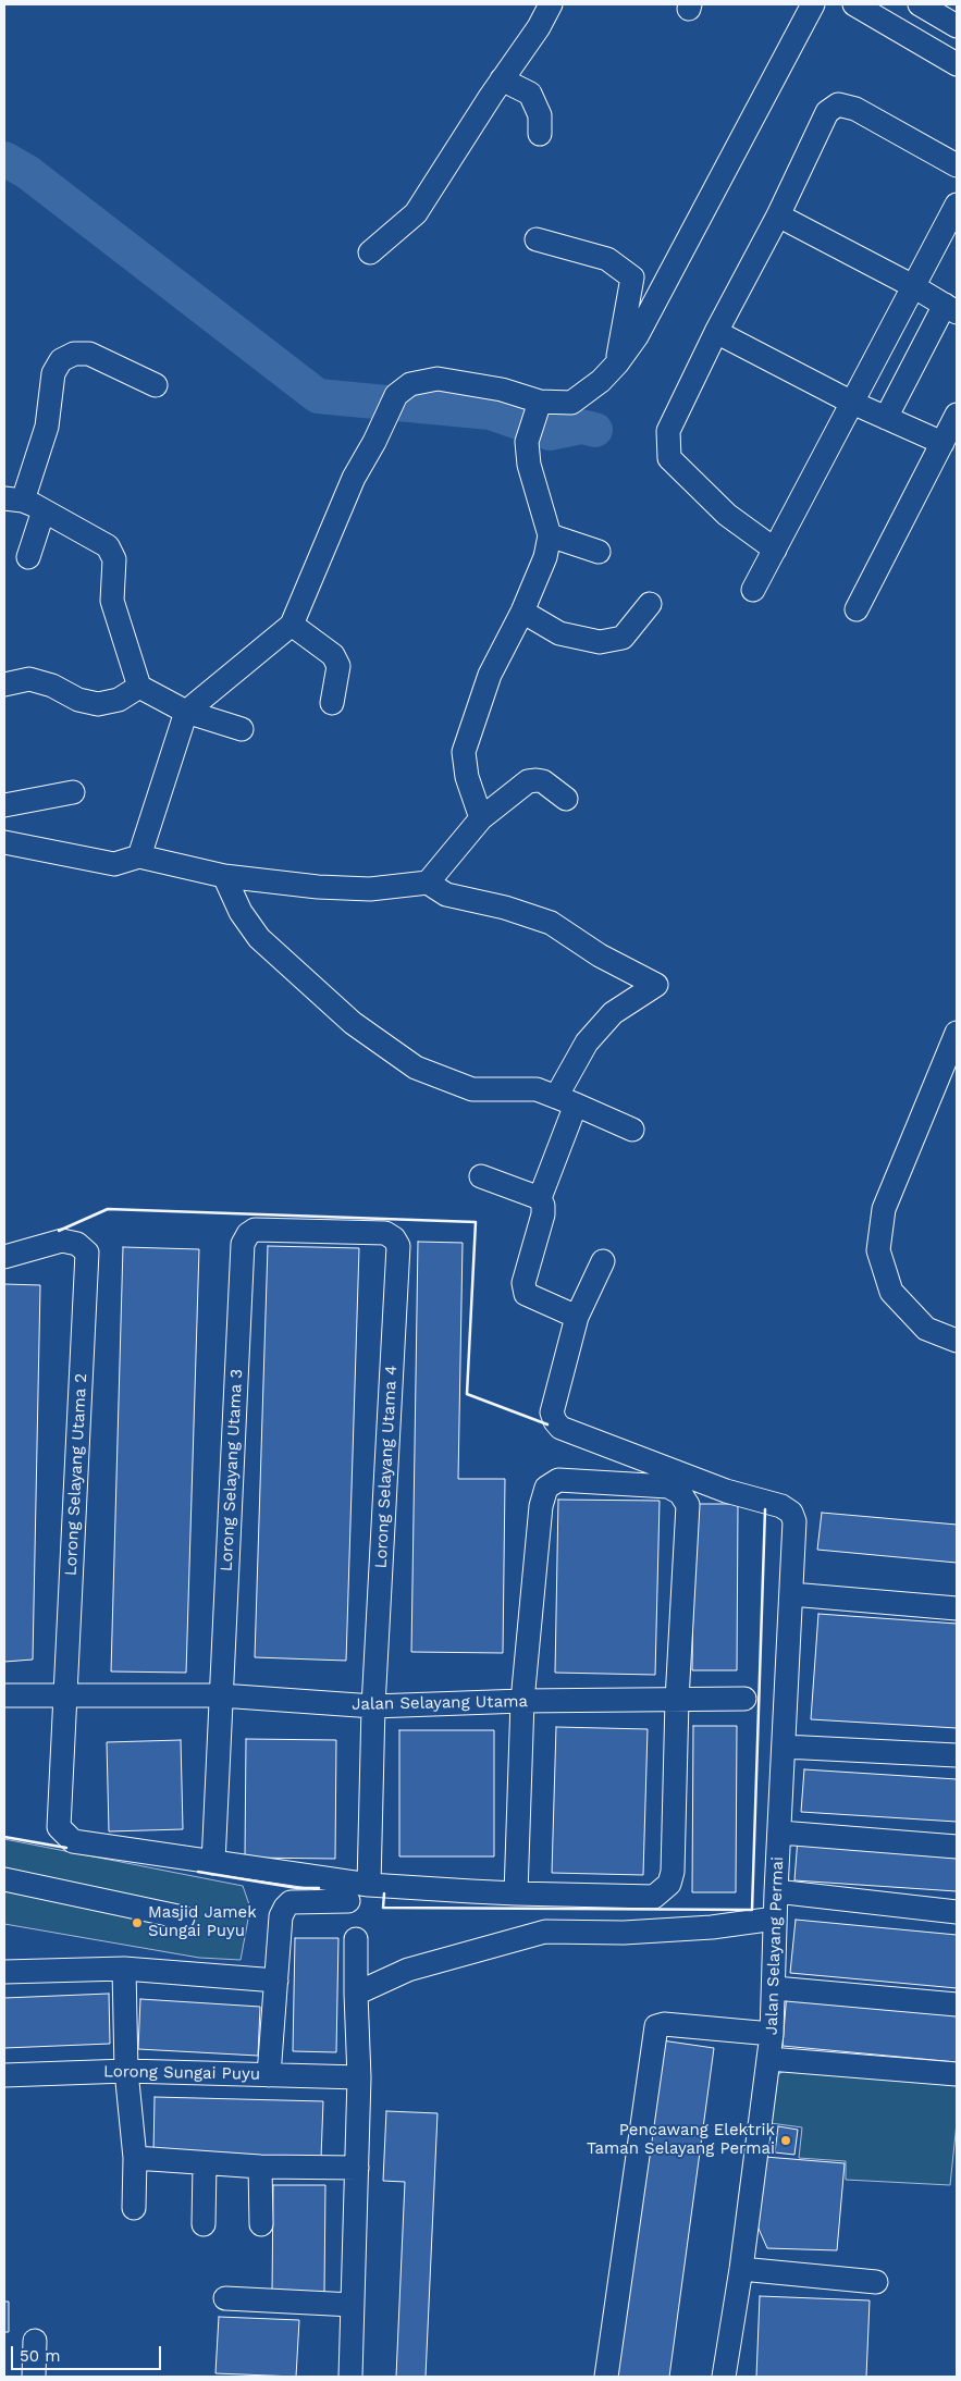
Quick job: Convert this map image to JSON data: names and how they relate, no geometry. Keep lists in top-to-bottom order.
{
  "streets": {
    "street": [
      "Lorong Selayang Utama 4",
      "Lorong Selayang Utama 3",
      "Lorong Selayang Utama 2",
      "Jalan Selayang Utama",
      "Jalan Selayang Permai",
      "Lorong Sungai Puyu"
    ]
  },
  "crossings": [
    ["Lorong Selayang Utama 4", "Lorong Selayang Utama 3"],
    ["Lorong Selayang Utama 4", "Jalan Selayang Utama"],
    ["Lorong Selayang Utama 3", "Lorong Selayang Utama 2"],
    ["Lorong Selayang Utama 3", "Jalan Selayang Utama"],
    ["Lorong Selayang Utama 2", "Jalan Selayang Utama"]
  ],
  "places": ["Masjid Jamek Sungai Puyu", "Pencawang Elektrik Taman Selayang Permai"],
  "scale_bar": "50 m"
}
